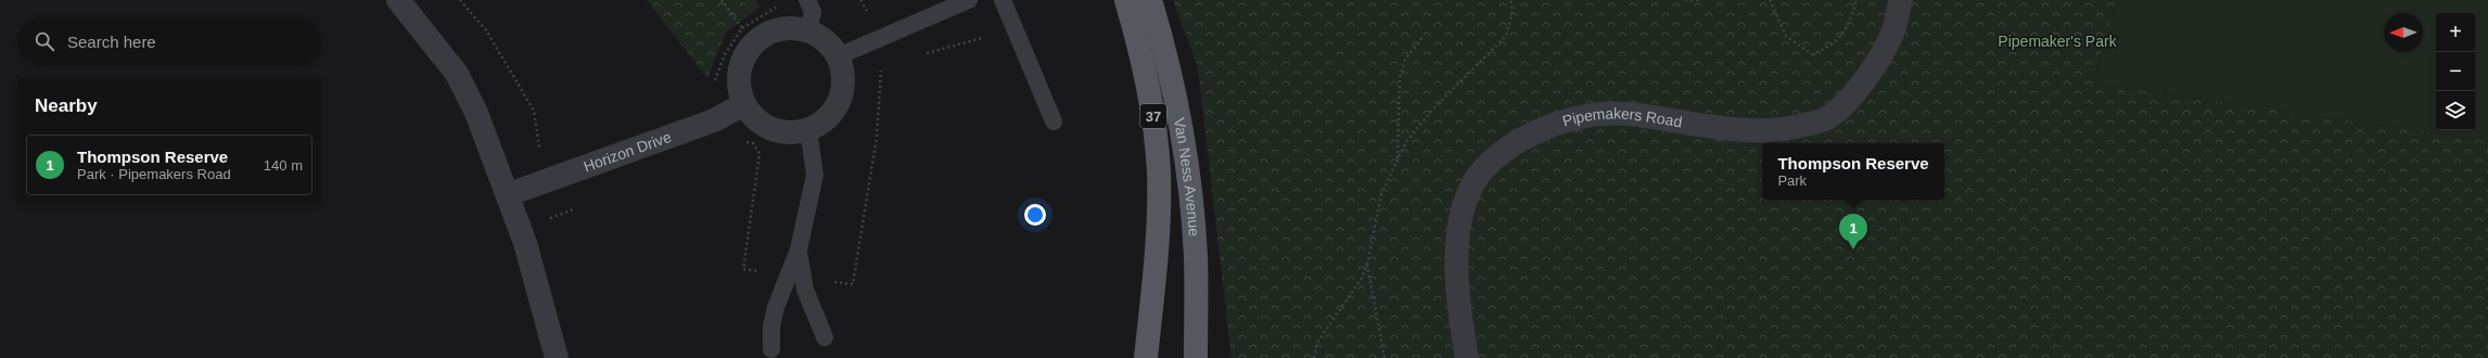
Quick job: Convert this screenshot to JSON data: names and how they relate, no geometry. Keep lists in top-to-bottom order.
{
  "streets": {
    "main road": ["37", "Van Ness Avenue"],
    "street": ["Pipemakers Road", "Horizon Drive"]
  },
  "parks": ["Pipemaker's Park"],
  "north": "left",
  "page": {
    "map_buttons": ["+", "−"],
    "search": "Search here",
    "heading": "Nearby",
    "list": [
      {
        "mark": "1",
        "name": "Thompson Reserve",
        "note": "Park · Pipemakers Road",
        "value": "140 m"
      }
    ],
    "popup": ["Thompson Reserve", "Park"],
    "pins": "1"
  }
}
